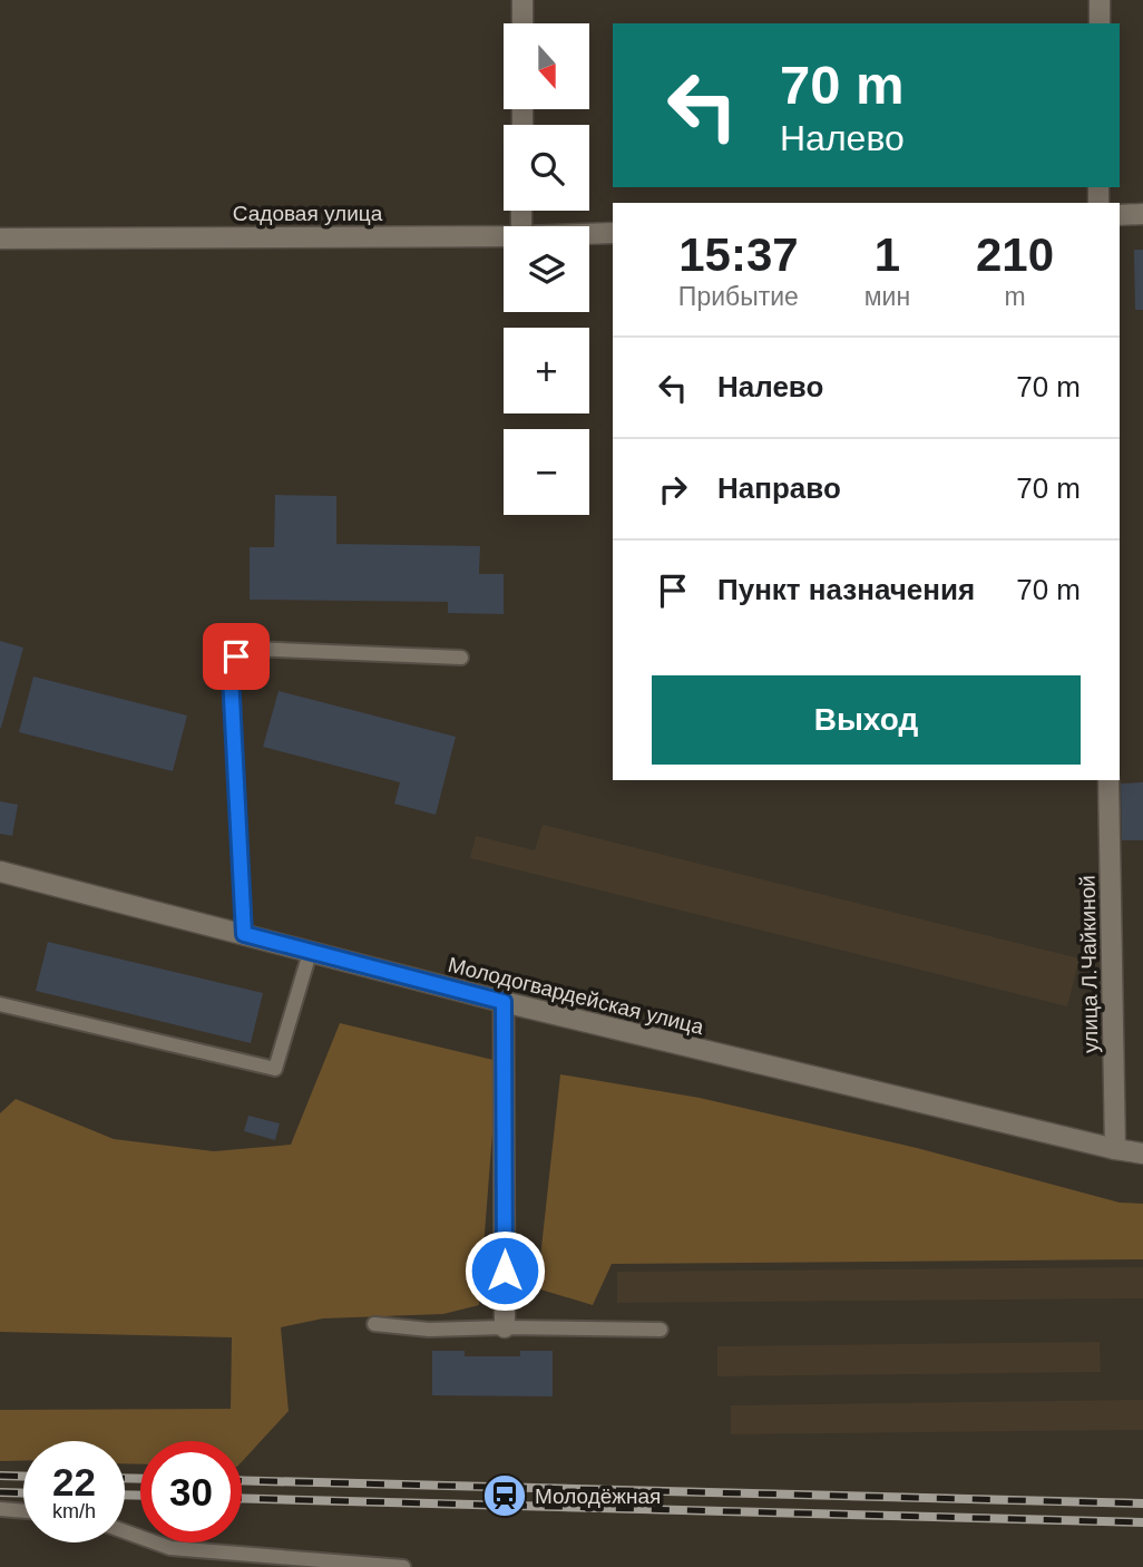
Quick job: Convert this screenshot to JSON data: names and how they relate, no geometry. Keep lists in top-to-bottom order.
{
  "streets": {
    "street": ["Садовая улица", "улица Л.Чайкиной", "Молодогвардейская улица"]
  },
  "crossings": [
    ["улица Л.Чайкиной", "Молодогвардейская улица"]
  ],
  "places": {
    "station": ["Молодёжная"]
  },
  "north": "bottom",
  "page": {
    "map_buttons": ["+", "−"],
    "turn": ["70 m", "Налево"],
    "eta": [
      "15:37",
      "Прибытие",
      "1",
      "мин",
      "210",
      "m"
    ],
    "list": [
      {
        "name": "Налево",
        "value": "70 m"
      },
      {
        "name": "Направо",
        "value": "70 m"
      },
      {
        "name": "Пункт назначения",
        "value": "70 m"
      }
    ],
    "buttons": "Выход",
    "speed": "22 km/h",
    "limit": "30"
  }
}
